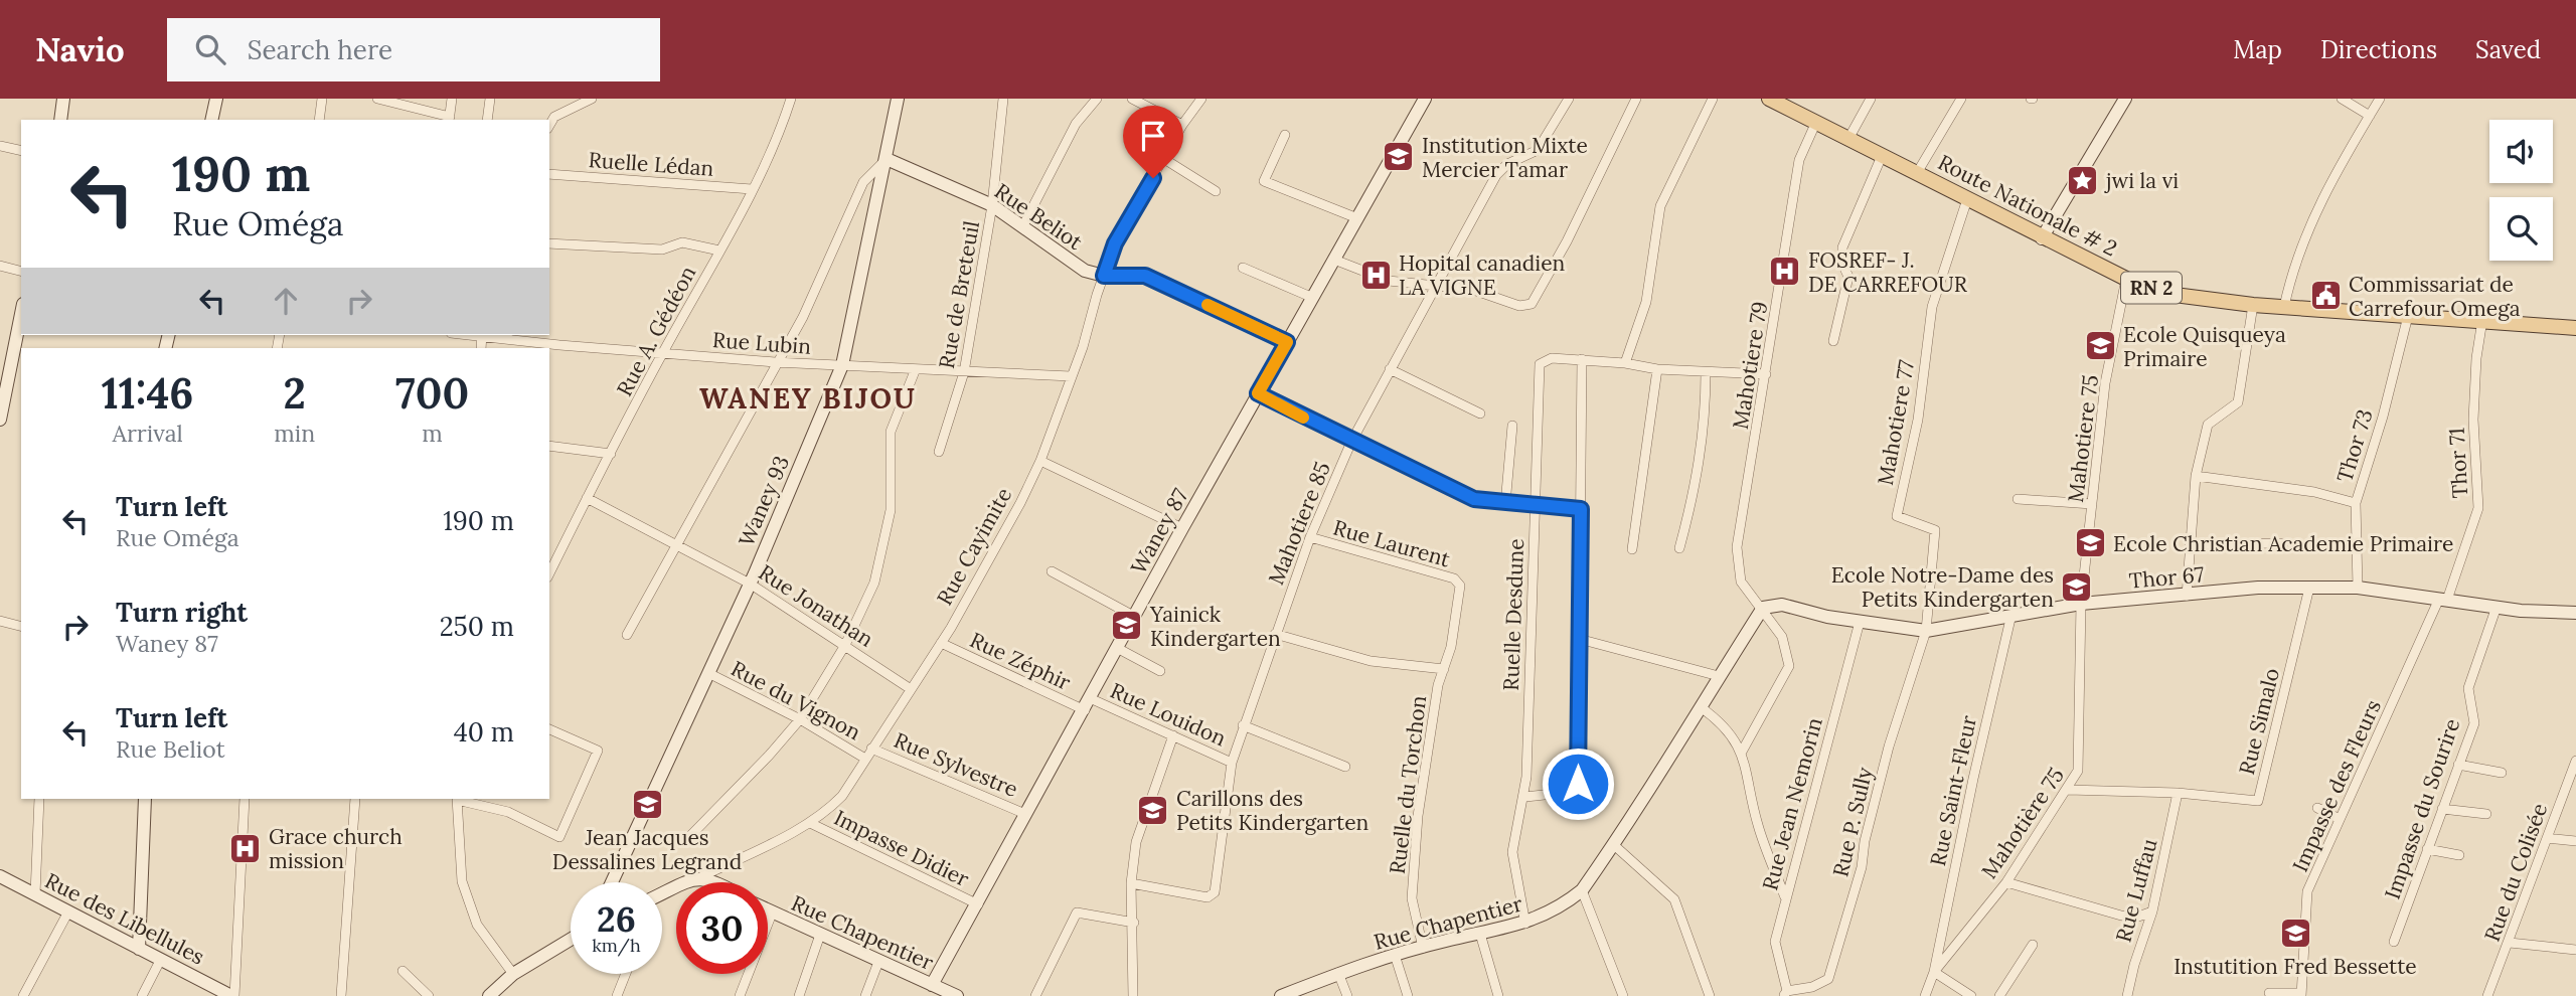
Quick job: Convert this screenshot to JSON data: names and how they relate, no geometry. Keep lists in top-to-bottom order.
{
  "streets": {
    "main road": ["Route Nationale # 2", "RN 2"],
    "street": [
      "Ruelle Lédan",
      "Rue Beliot",
      "Rue de Breteuil",
      "Rue A. Gédéon",
      "Rue Lubin",
      "Mahotiere 79",
      "Mahotiere 77",
      "Mahotiere 75",
      "Thor 73",
      "Thor 71",
      "Waney 93",
      "Mahotiere 85",
      "Waney 87",
      "Rue Laurent",
      "Rue Cayimite",
      "Thor 67",
      "Rue Jonathan",
      "Ruelle Desdune",
      "Rue Zéphir",
      "Rue du Vignon",
      "Rue Louidon",
      "Rue Simalo",
      "Rue Sylvestre",
      "Ruelle du Torchon",
      "Impasse des Fleurs",
      "Rue Saint-Fleur",
      "Rue Jean Nemorin",
      "Impasse du Sourire",
      "Rue P. Sully",
      "Mahotière 75",
      "Impasse Didier",
      "Rue du Colisée",
      "Rue Luffau",
      "Rue des Libellules",
      "Rue Chapentier"
    ]
  },
  "crossings": [
    ["Ruelle Lédan", "Rue A. Gédéon"],
    ["Route Nationale # 2", "Mahotiere 79"],
    ["Route Nationale # 2", "Mahotiere 77"],
    ["Route Nationale # 2", "Mahotiere 75"],
    ["Route Nationale # 2", "Thor 73"],
    ["Route Nationale # 2", "Thor 71"],
    ["Rue Beliot", "Rue de Breteuil"],
    ["Rue Beliot", "Waney 93"],
    ["Rue Beliot", "Waney 87"],
    ["Rue Beliot", "Rue Cayimite"],
    ["Rue de Breteuil", "Rue Lubin"],
    ["Rue A. Gédéon", "Rue Lubin"],
    ["Rue A. Gédéon", "Rue Jonathan"],
    ["Rue Lubin", "Waney 93"],
    ["Rue Lubin", "Rue Cayimite"],
    ["Mahotiere 79", "Thor 67"],
    ["Mahotiere 79", "Ruelle Desdune"],
    ["Mahotiere 79", "Rue Chapentier"],
    ["Mahotiere 77", "Thor 67"],
    ["Mahotiere 77", "Rue P. Sully"],
    ["Mahotiere 75", "Thor 67"],
    ["Mahotiere 75", "Mahotière 75"],
    ["Thor 73", "Thor 67"],
    ["Thor 71", "Thor 67"],
    ["Thor 71", "Impasse des Fleurs"],
    ["Waney 93", "Rue Jonathan"],
    ["Waney 93", "Rue du Vignon"],
    ["Mahotiere 85", "Rue Laurent"],
    ["Mahotiere 85", "Rue Louidon"],
    ["Waney 87", "Rue Zéphir"],
    ["Waney 87", "Rue Louidon"],
    ["Waney 87", "Rue Sylvestre"],
    ["Waney 87", "Impasse Didier"],
    ["Waney 87", "Rue Chapentier"],
    ["Rue Laurent", "Ruelle du Torchon"],
    ["Rue Cayimite", "Rue Jonathan"],
    ["Rue Cayimite", "Rue Zéphir"],
    ["Rue Cayimite", "Rue du Vignon"],
    ["Rue Cayimite", "Rue Sylvestre"],
    ["Rue Cayimite", "Impasse Didier"],
    ["Thor 67", "Rue Simalo"],
    ["Thor 67", "Impasse des Fleurs"],
    ["Thor 67", "Rue Saint-Fleur"],
    ["Thor 67", "Rue Jean Nemorin"],
    ["Thor 67", "Impasse du Sourire"],
    ["Thor 67", "Rue P. Sully"],
    ["Thor 67", "Mahotière 75"],
    ["Thor 67", "Rue Chapentier"],
    ["Ruelle Desdune", "Rue Chapentier"],
    ["Rue Zéphir", "Rue Louidon"],
    ["Rue Simalo", "Mahotière 75"],
    ["Rue Simalo", "Rue Luffau"],
    ["Ruelle du Torchon", "Rue Chapentier"],
    ["Rue Saint-Fleur", "Mahotière 75"],
    ["Rue Jean Nemorin", "Rue P. Sully"]
  ],
  "districts": ["WANEY BIJOU"],
  "places": {
    "school or university": [
      "Institution Mixte Mercier Tamar",
      "Ecole Quisqueya Primaire",
      "Ecole Christian Academie Primaire",
      "Ecole Notre-Dame des Petits Kindergarten",
      "Yainick Kindergarten",
      "Jean Jacques Dessalines Legrand",
      "Carillons des Petits Kindergarten",
      "Instutition Fred Bessette"
    ],
    "place": ["jwi la vi"],
    "hospital": ["FOSREF- J. DE CARREFOUR", "Hopital canadien LA VIGNE", "Grace church mission"],
    "public building": ["Commissariat de Carrefour Omega"]
  },
  "page": {
    "header": "Navio",
    "search": "Search here",
    "nav": ["Map", "Directions", "Saved"],
    "turn": ["190 m", "Rue Oméga"],
    "eta": [
      "11:46",
      "Arrival",
      "2",
      "min",
      "700",
      "m"
    ],
    "list": [
      {
        "name": "Turn left",
        "note": "Rue Oméga",
        "value": "190 m"
      },
      {
        "name": "Turn right",
        "note": "Waney 87",
        "value": "250 m"
      },
      {
        "name": "Turn left",
        "note": "Rue Beliot",
        "value": "40 m"
      }
    ],
    "speed": "26 km/h",
    "limit": "30"
  }
}
